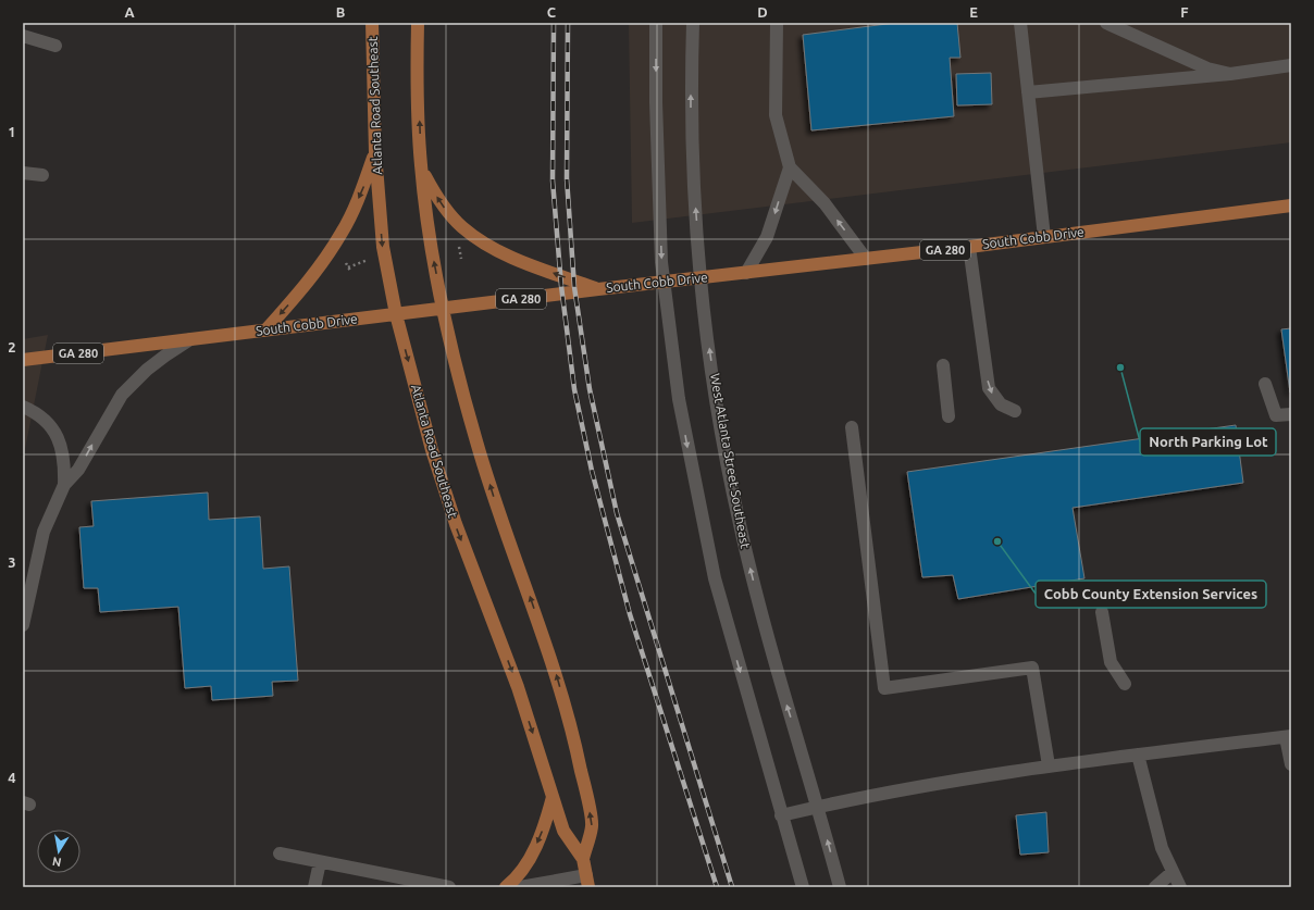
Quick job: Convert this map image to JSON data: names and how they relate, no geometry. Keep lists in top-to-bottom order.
{
  "streets": {
    "main road": ["Atlanta Road Southeast", "South Cobb Drive", "GA 280"],
    "street": ["West Atlanta Street Southeast"]
  },
  "crossings": [
    ["Atlanta Road Southeast", "South Cobb Drive"]
  ],
  "places": ["North Parking Lot", "Cobb County Extension Services"],
  "north": "bottom",
  "grid": {
    "columns": [
      "A",
      "B",
      "C",
      "D",
      "E",
      "F"
    ],
    "rows": [
      "1",
      "2",
      "3",
      "4"
    ]
  }
}
